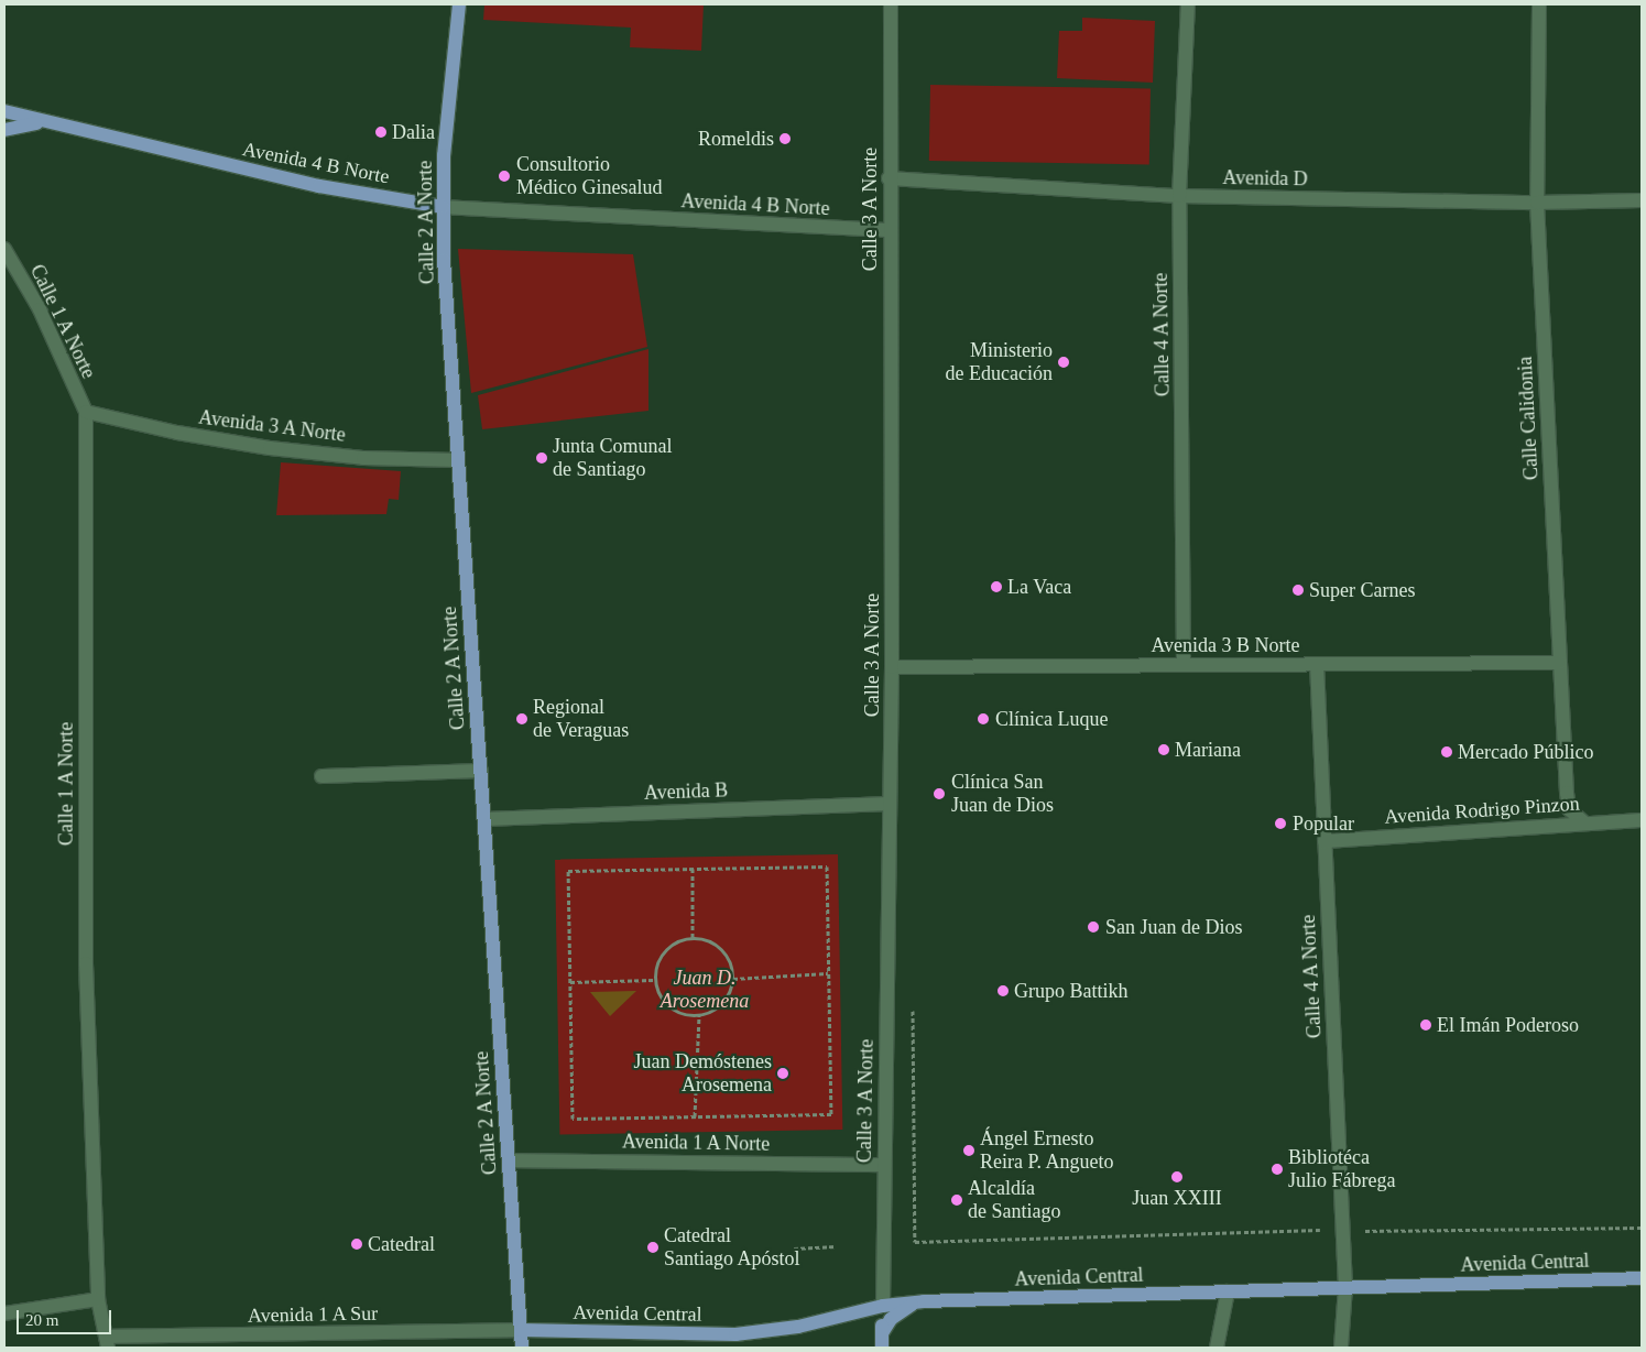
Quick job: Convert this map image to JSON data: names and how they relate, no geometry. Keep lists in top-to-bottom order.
{
  "streets": {
    "main road": ["Avenida 4 B Norte", "Calle 2 A Norte", "Avenida Central"],
    "street": [
      "Avenida D",
      "Calle 3 A Norte",
      "Calle 1 A Norte",
      "Calle 4 A Norte",
      "Calle Calidonia",
      "Avenida 3 A Norte",
      "Avenida 3 B Norte",
      "Avenida B",
      "Avenida Rodrigo Pinzon",
      "Avenida 1 A Norte",
      "Avenida 1 A Sur"
    ]
  },
  "crossings": [
    ["Avenida 4 B Norte", "Calle 3 A Norte"],
    ["Avenida 4 B Norte", "Calle 2 A Norte"],
    ["Avenida D", "Calle 3 A Norte"],
    ["Avenida D", "Calle 4 A Norte"],
    ["Avenida D", "Calle Calidonia"],
    ["Calle 3 A Norte", "Avenida 3 B Norte"],
    ["Calle 3 A Norte", "Avenida B"],
    ["Calle 3 A Norte", "Avenida 1 A Norte"],
    ["Calle 3 A Norte", "Avenida Central"],
    ["Calle 2 A Norte", "Avenida 3 A Norte"],
    ["Calle 2 A Norte", "Avenida B"],
    ["Calle 2 A Norte", "Avenida 1 A Norte"],
    ["Calle 2 A Norte", "Avenida Central"],
    ["Calle 2 A Norte", "Avenida 1 A Sur"],
    ["Calle 1 A Norte", "Avenida 3 A Norte"],
    ["Calle 1 A Norte", "Avenida 1 A Sur"],
    ["Calle 4 A Norte", "Avenida 3 B Norte"],
    ["Calle 4 A Norte", "Avenida Rodrigo Pinzon"],
    ["Calle 4 A Norte", "Avenida Central"],
    ["Calle Calidonia", "Avenida 3 B Norte"],
    ["Calle Calidonia", "Avenida Rodrigo Pinzon"],
    ["Avenida Central", "Avenida 1 A Sur"]
  ],
  "parks": ["Juan D. Arosemena"],
  "places": [
    "Dalia",
    "Romeldis",
    "Consultorio Médico Ginesalud",
    "Ministerio de Educación",
    "Junta Comunal de Santiago",
    "La Vaca",
    "Super Carnes",
    "Regional de Veraguas",
    "Clínica Luque",
    "Mariana",
    "Mercado Público",
    "Clínica San Juan de Dios",
    "Popular",
    "San Juan de Dios",
    "Grupo Battikh",
    "El Imán Poderoso",
    "Juan Demóstenes Arosemena",
    "Ángel Ernesto Reira P. Angueto",
    "Bibliotéca Julio Fábrega",
    "Juan XXIII",
    "Alcaldía de Santiago",
    "Catedral",
    "Catedral Santiago Apóstol"
  ],
  "scale_bar": "20 m"
}
